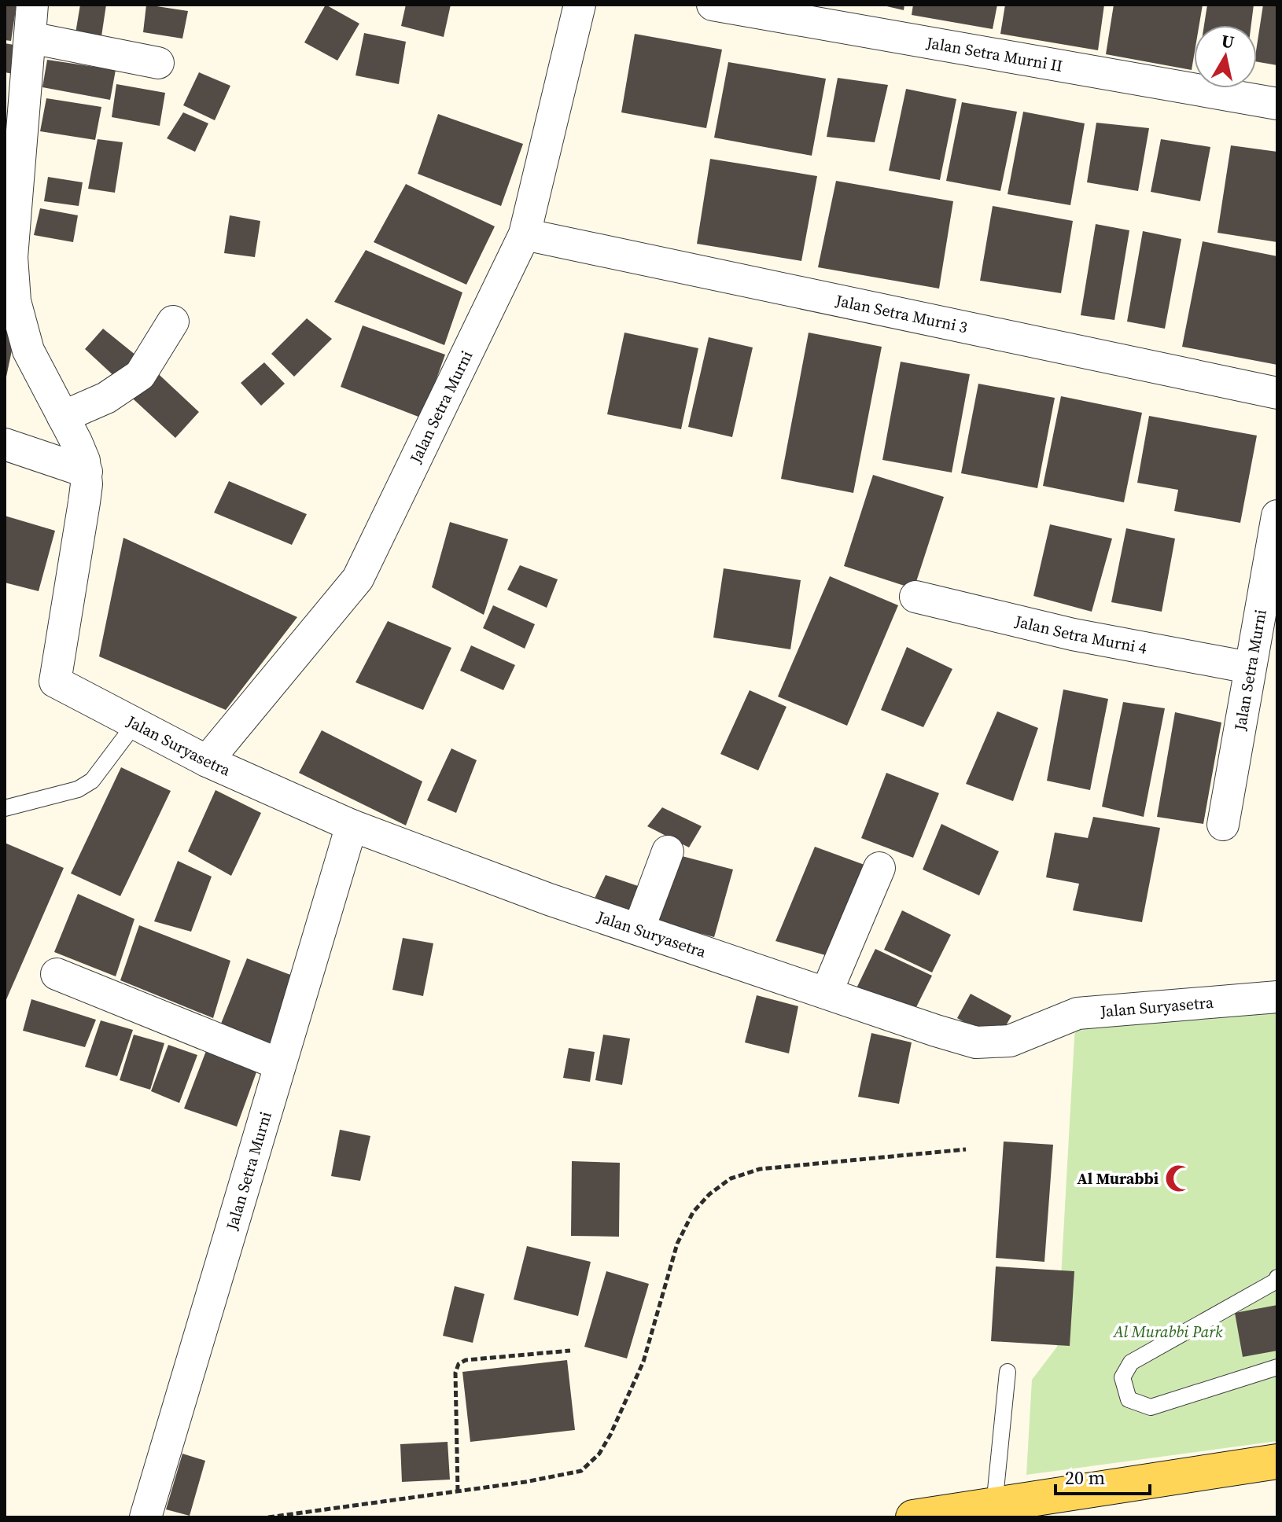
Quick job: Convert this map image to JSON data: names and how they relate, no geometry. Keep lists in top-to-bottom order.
{
  "streets": {
    "street": [
      "Jalan Setra Murni II",
      "Jalan Setra Murni 3",
      "Jalan Setra Murni",
      "Jalan Setra Murni 4",
      "Jalan Suryasetra"
    ]
  },
  "crossings": [
    ["Jalan Setra Murni 3", "Jalan Setra Murni"],
    ["Jalan Setra Murni", "Jalan Setra Murni 4"],
    ["Jalan Setra Murni", "Jalan Suryasetra"]
  ],
  "parks": ["Al Murabbi Park"],
  "places": {
    "mosque": ["Al Murabbi"]
  },
  "scale_bar": "20 m",
  "north": "top"
}
